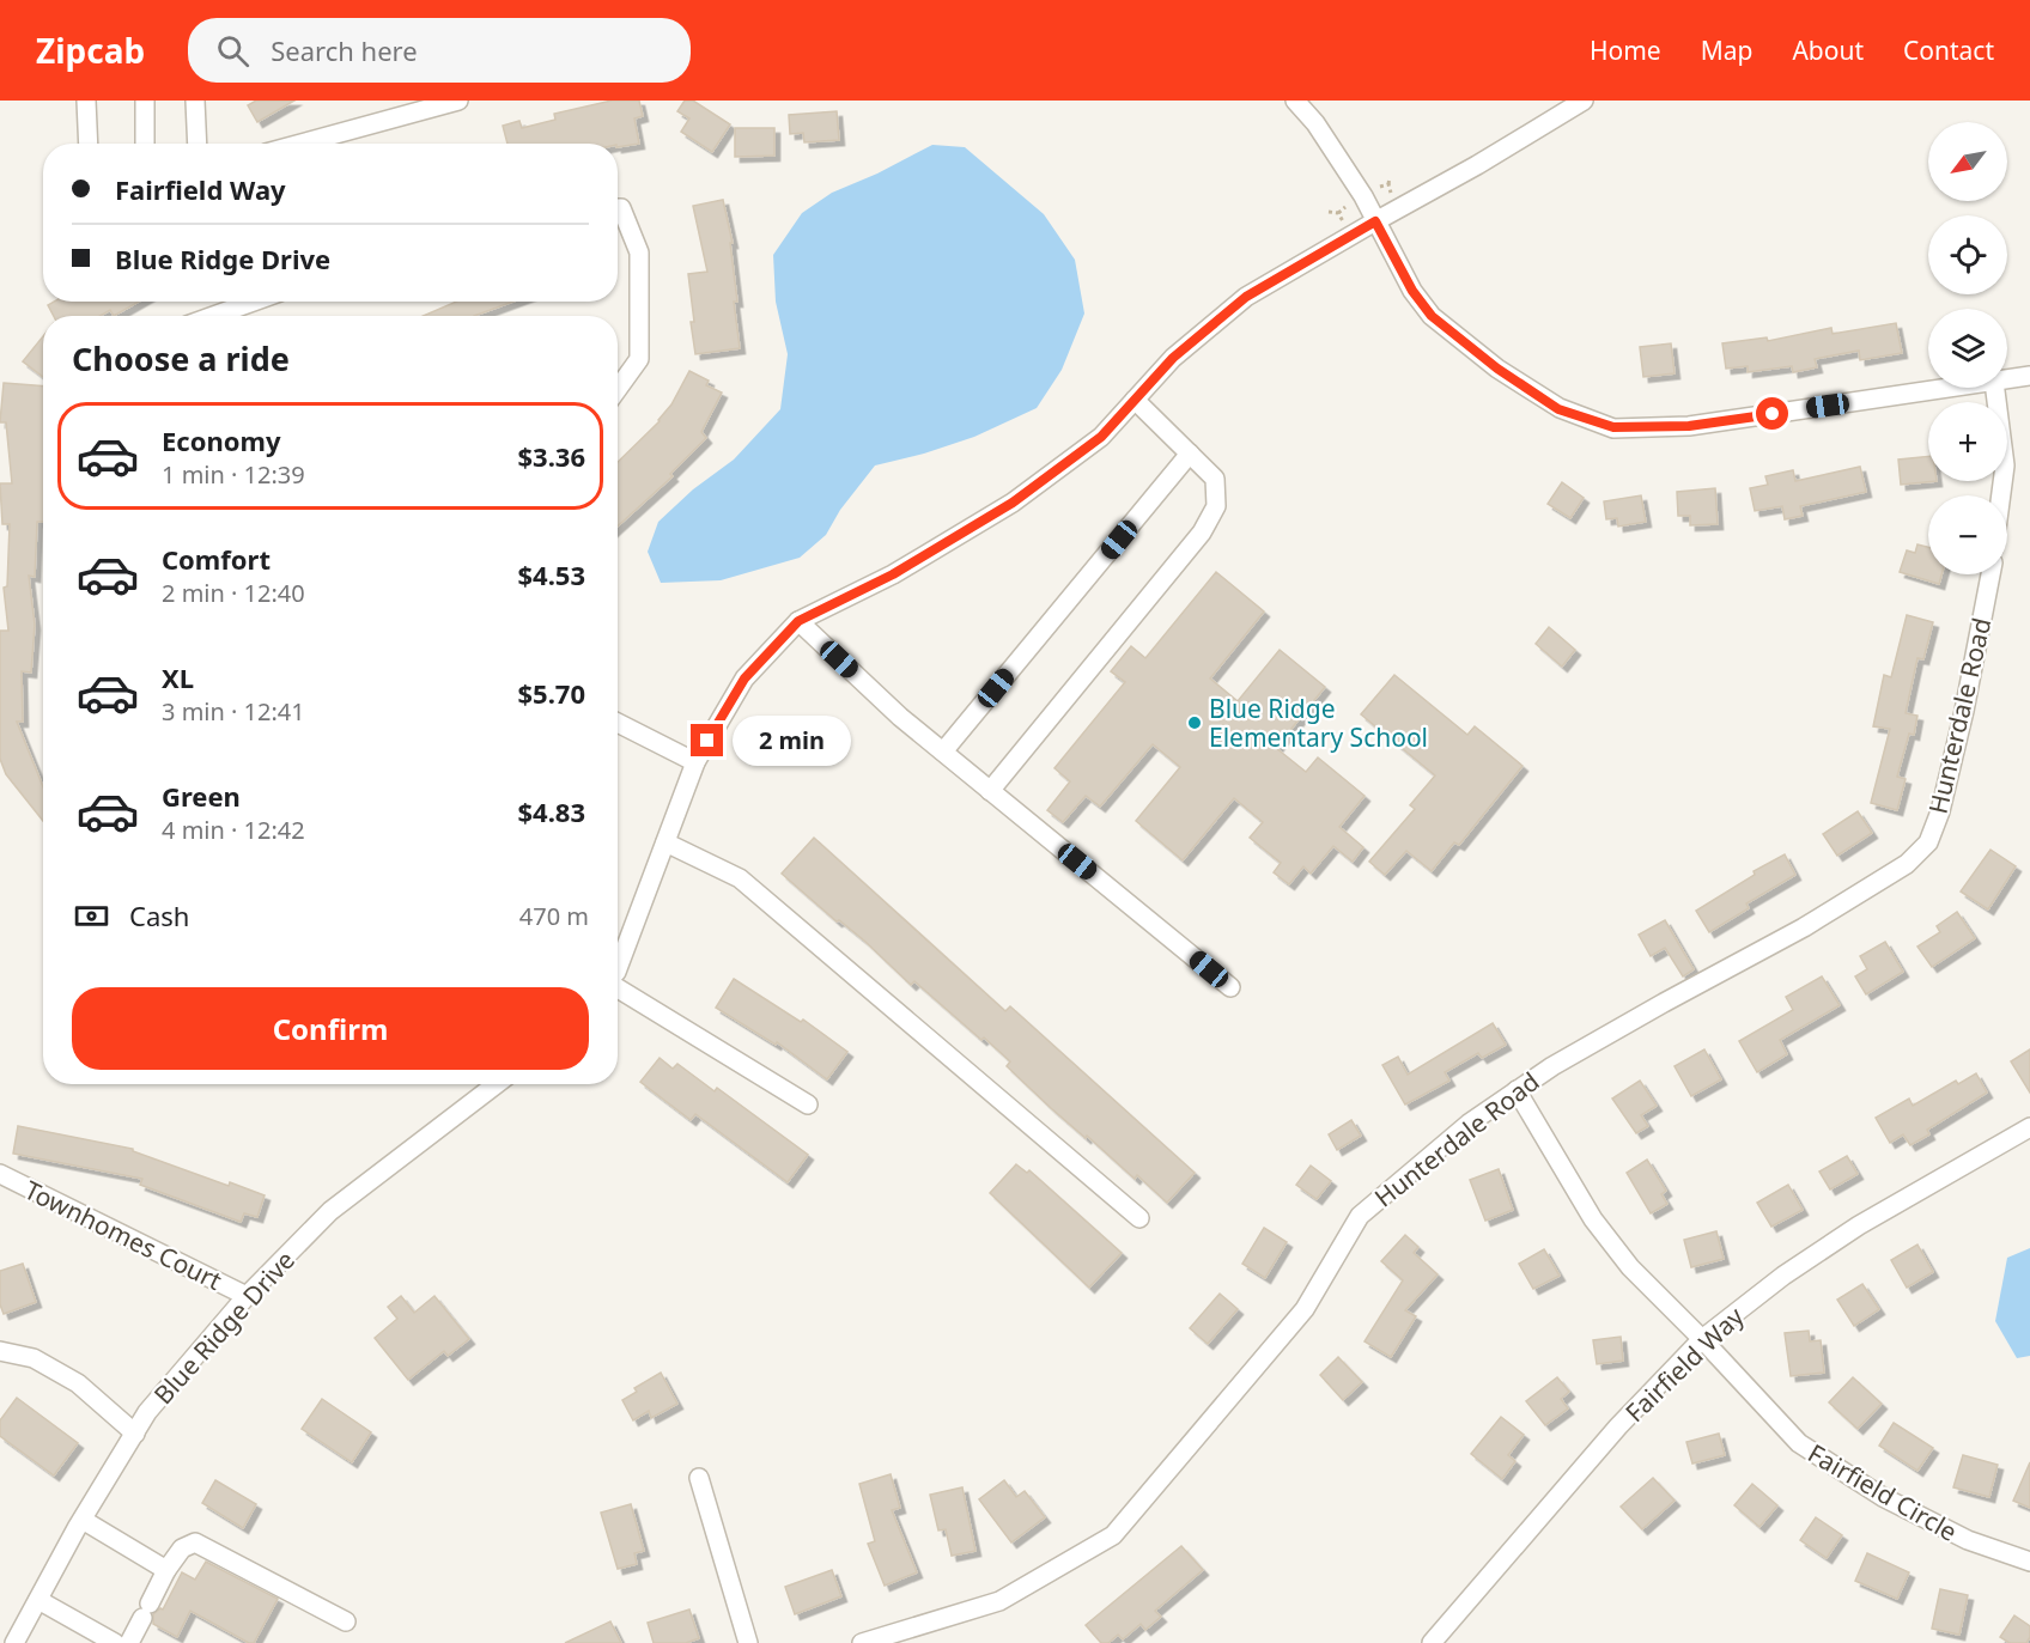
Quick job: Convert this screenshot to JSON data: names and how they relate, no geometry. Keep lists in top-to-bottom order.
{
  "streets": {
    "street": [
      "Hunterdale Road",
      "Townhomes Court",
      "Blue Ridge Drive",
      "Fairfield Way",
      "Fairfield Circle"
    ]
  },
  "crossings": [
    ["Hunterdale Road", "Fairfield Circle"],
    ["Townhomes Court", "Blue Ridge Drive"],
    ["Fairfield Way", "Fairfield Circle"]
  ],
  "places": ["Blue Ridge Elementary School"],
  "north": "bottom left",
  "page": {
    "header": "Zipcab",
    "search": "Search here",
    "nav": [
      "Home",
      "Map",
      "About",
      "Contact"
    ],
    "map_buttons": ["+", "−"],
    "banner": ["Fairfield Way", "Blue Ridge Drive"],
    "heading": "Choose a ride",
    "list": [
      {
        "name": "Economy",
        "note": "1 min · 12:39",
        "value": "$3.36"
      },
      {
        "name": "Comfort",
        "note": "2 min · 12:40",
        "value": "$4.53"
      },
      {
        "name": "XL",
        "note": "3 min · 12:41",
        "value": "$5.70"
      },
      {
        "name": "Green",
        "note": "4 min · 12:42",
        "value": "$4.83"
      }
    ],
    "bubble": "2 min",
    "pay": ["Cash", "470 m"],
    "buttons": "Confirm"
  }
}
